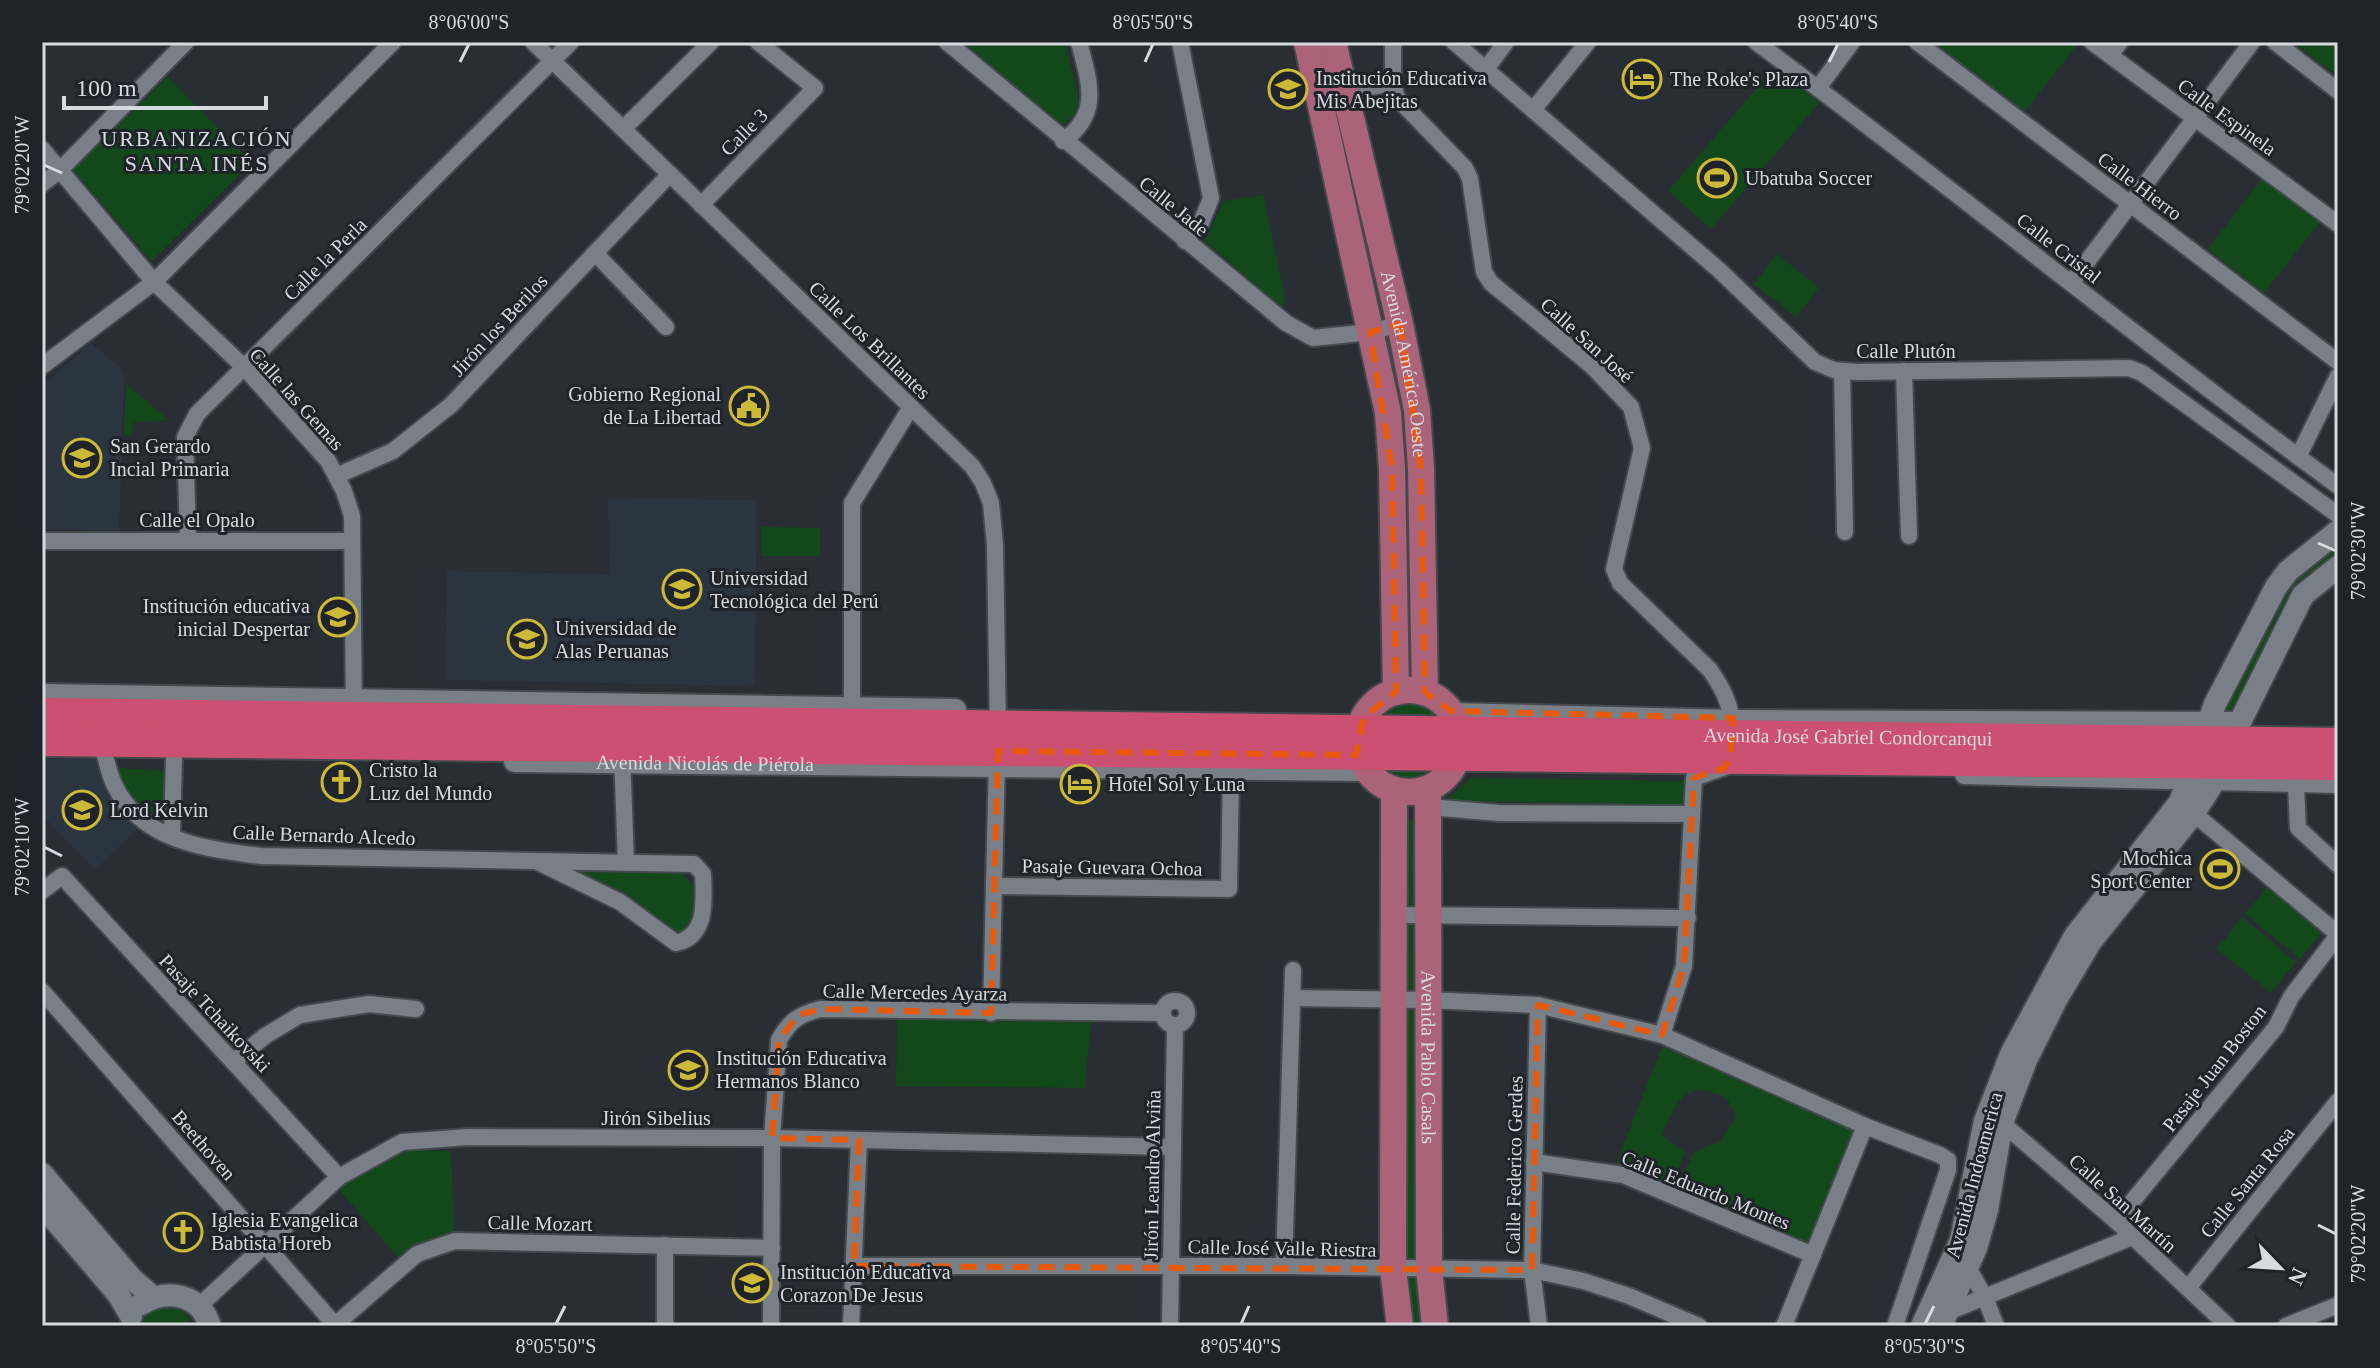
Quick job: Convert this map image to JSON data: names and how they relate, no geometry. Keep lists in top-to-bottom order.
{
  "streets": {
    "highway": ["Avenida José Gabriel Condorcanqui", "Avenida Nicolás de Piérola"],
    "main road": ["Avenida América Oeste", "Avenida Pablo Casals"],
    "street": [
      "Calle Espinela",
      "Calle 3",
      "Calle Hierro",
      "Calle Jade",
      "Calle Cristal",
      "Calle la Perla",
      "Jirón los Berilos",
      "Calle Los Brillantes",
      "Calle San José",
      "Calle Plutón",
      "Calle las Gemas",
      "Calle el Opalo",
      "Calle Bernardo Alcedo",
      "Pasaje Guevara Ochoa",
      "Calle Mercedes Ayarza",
      "Pasaje Tchaikovski",
      "Pasaje Juan Boston",
      "Jirón Sibelius",
      "Beethoven",
      "Calle Federico Gerdes",
      "Jirón Leandro Alviña",
      "Avenida Indoamerica",
      "Calle Santa Rosa",
      "Calle Eduardo Montes",
      "Calle San Martín",
      "Calle Mozart",
      "Calle José Valle Riestra"
    ]
  },
  "crossings": [
    ["Calle 3", "Calle Los Brillantes"],
    ["Calle Jade", "Avenida América Oeste"],
    ["Calle la Perla", "Calle Los Brillantes"],
    ["Calle la Perla", "Calle las Gemas"],
    ["Calle la Perla", "Calle el Opalo"],
    ["Jirón los Berilos", "Calle Los Brillantes"],
    ["Jirón los Berilos", "Calle las Gemas"],
    ["Calle Los Brillantes", "Avenida Nicolás de Piérola"],
    ["Calle Los Brillantes", "Pasaje Guevara Ochoa"],
    ["Calle Los Brillantes", "Calle Mercedes Ayarza"],
    ["Calle San José", "Avenida José Gabriel Condorcanqui"],
    ["Calle las Gemas", "Calle el Opalo"],
    ["Calle las Gemas", "Avenida Nicolás de Piérola"],
    ["Avenida José Gabriel Condorcanqui", "Avenida Nicolás de Piérola"],
    ["Avenida José Gabriel Condorcanqui", "Avenida Indoamerica"],
    ["Avenida Nicolás de Piérola", "Calle Bernardo Alcedo"],
    ["Avenida Nicolás de Piérola", "Pasaje Guevara Ochoa"],
    ["Calle Mercedes Ayarza", "Jirón Sibelius"],
    ["Calle Mercedes Ayarza", "Jirón Leandro Alviña"],
    ["Pasaje Tchaikovski", "Jirón Sibelius"],
    ["Avenida Pablo Casals", "Calle José Valle Riestra"],
    ["Pasaje Juan Boston", "Calle San Martín"],
    ["Jirón Sibelius", "Beethoven"],
    ["Jirón Sibelius", "Jirón Leandro Alviña"],
    ["Beethoven", "Calle Mozart"],
    ["Calle Federico Gerdes", "Calle Eduardo Montes"],
    ["Calle Federico Gerdes", "Calle José Valle Riestra"],
    ["Jirón Leandro Alviña", "Calle José Valle Riestra"],
    ["Avenida Indoamerica", "Calle San Martín"],
    ["Calle Santa Rosa", "Calle San Martín"]
  ],
  "districts": ["URBANIZACIÓN SANTA INÉS"],
  "places": {
    "hotel": ["The Roke's Plaza", "Hotel Sol y Luna"],
    "school or university": [
      "Institución Educativa Mis Abejitas",
      "San Gerardo Incial Primaria",
      "Universidad Tecnológica del Perú",
      "Institución educativa inicial Despertar",
      "Universidad de Alas Peruanas",
      "Lord Kelvin",
      "Institución Educativa Hermanos Blanco",
      "Institución Educativa Corazon De Jesus"
    ],
    "sports": ["Ubatuba Soccer", "Mochica Sport Center"],
    "public building": ["Gobierno Regional de La Libertad"],
    "church": ["Cristo la Luz del Mundo", "Iglesia Evangelica Babtista Horeb"]
  },
  "scale_bar": "100 m",
  "north": "bottom right",
  "coordinates": [
    "8°06'00\"S",
    "8°05'50\"S",
    "8°05'40\"S",
    "79°02'20\"W",
    "79°02'30\"W",
    "79°02'10\"W",
    "8°05'30\"S"
  ]
}
